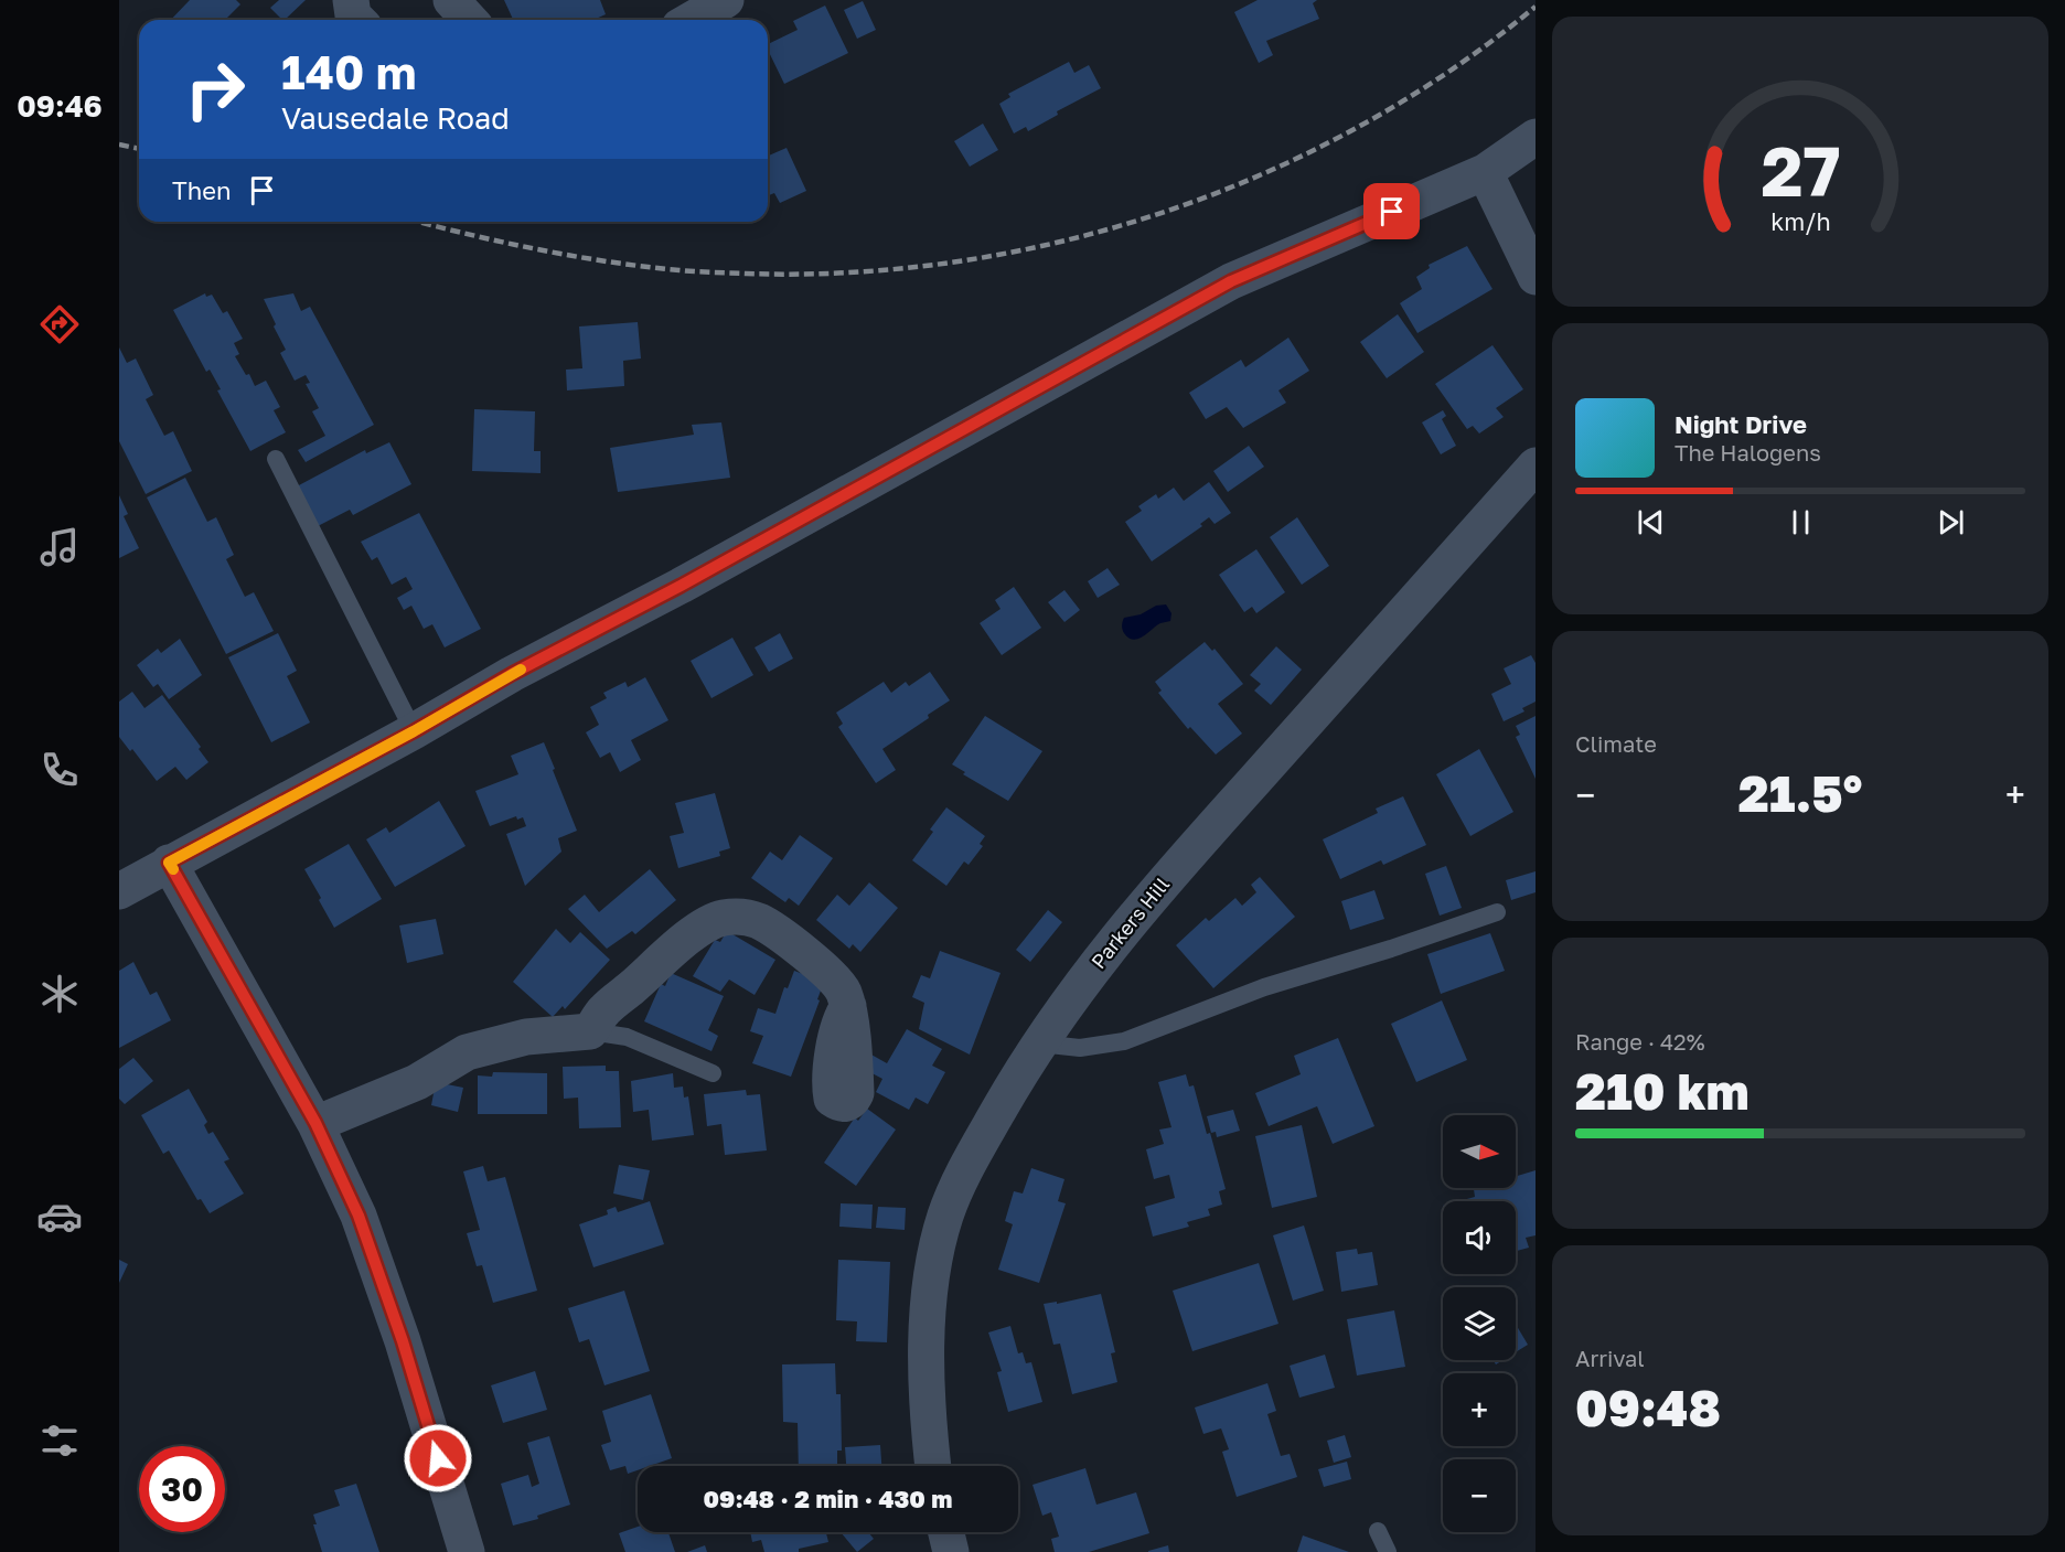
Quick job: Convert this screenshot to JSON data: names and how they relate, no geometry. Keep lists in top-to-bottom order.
{
  "streets": {
    "street": ["Parkers Hill"]
  },
  "north": "right",
  "page": {
    "tabs": "09:46",
    "turn": ["140 m", "Vausedale Road"],
    "then": "Then",
    "song": ["Night Drive", "The Halogens"],
    "tile": [
      "Climate",
      ["Range · 42%", "210 km"],
      ["Arrival", "09:48"]
    ],
    "heat": ["−", "21.5°", "+"],
    "map_buttons": ["+", "−"],
    "limit": "30",
    "trip": "09:48 · 2 min · 430 m",
    "gauge": ["27", "km/h"]
  }
}
